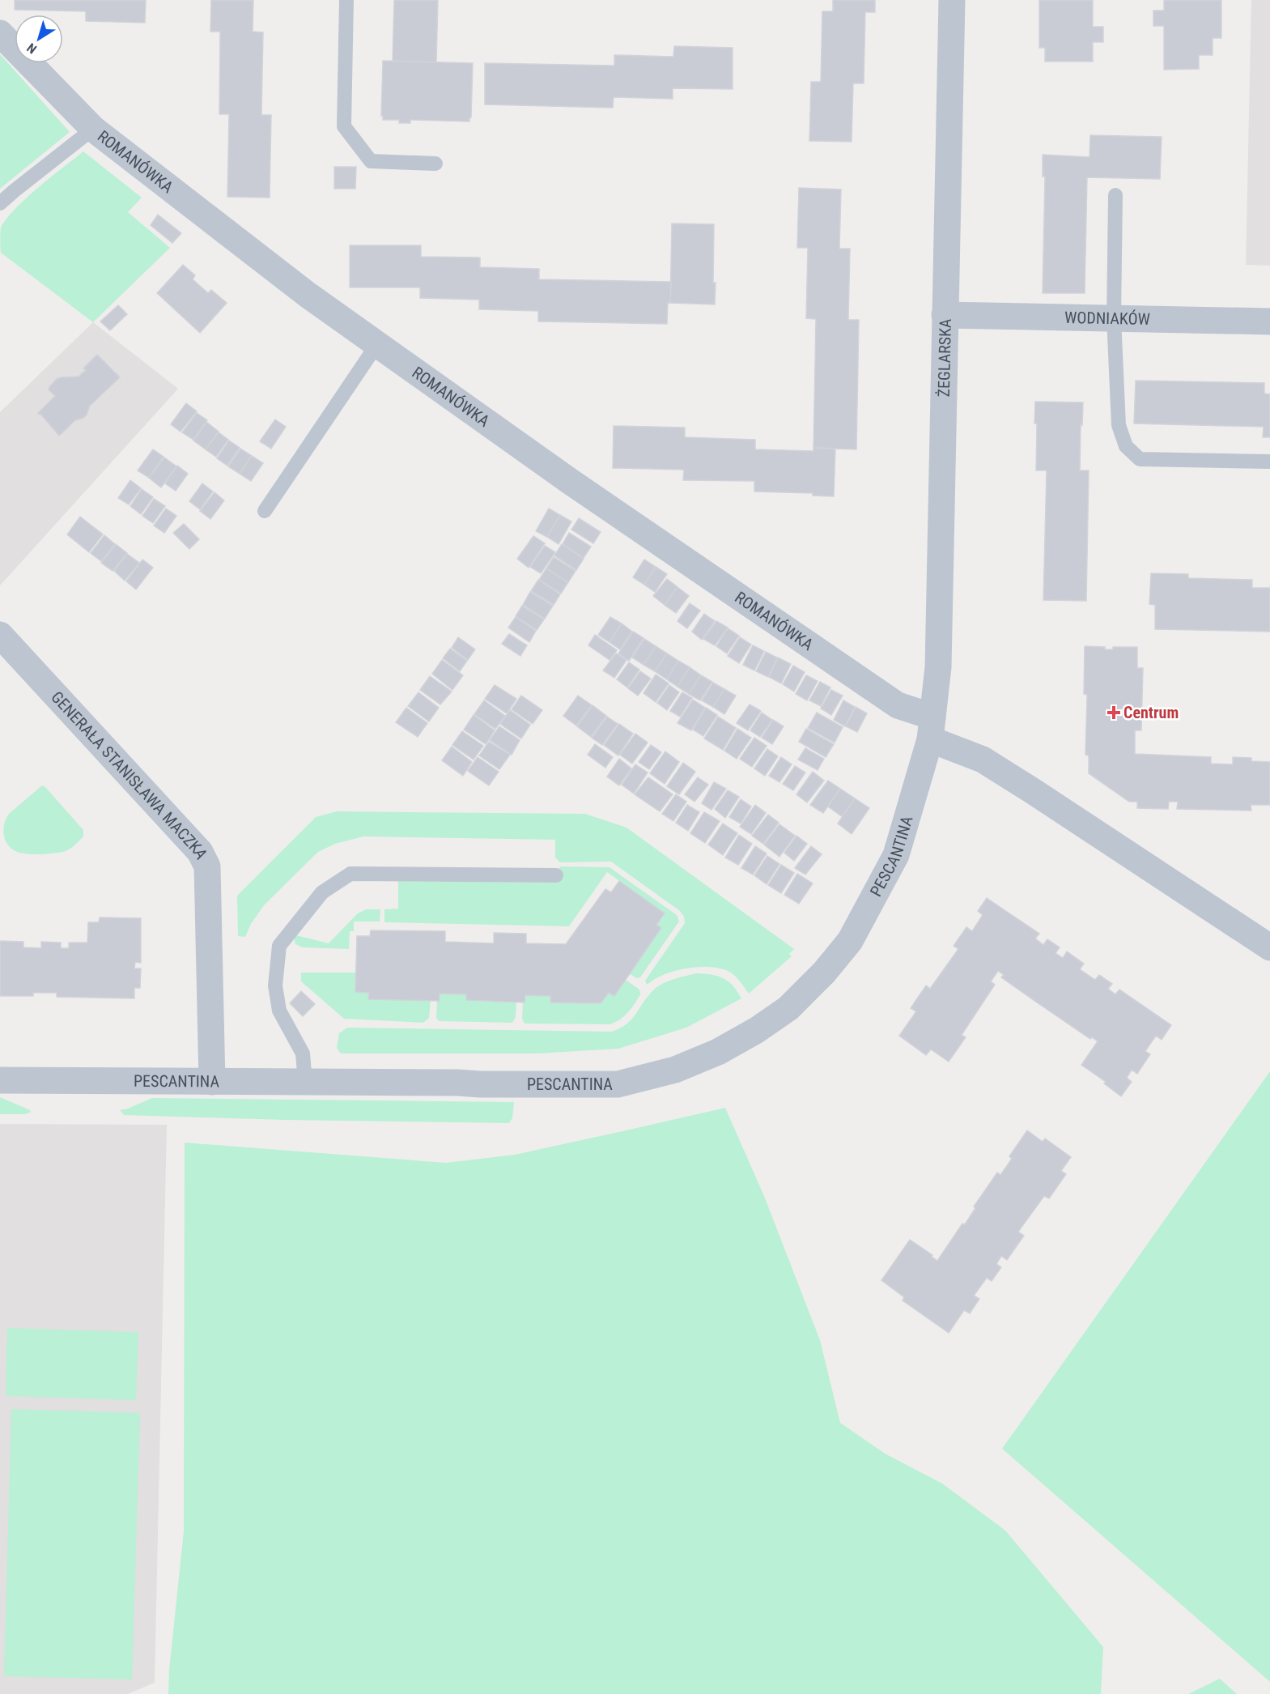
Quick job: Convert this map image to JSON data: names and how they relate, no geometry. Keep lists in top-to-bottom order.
{
  "streets": {
    "street": [
      "ROMANÓWKA",
      "WODNIAKÓW",
      "ŻEGLARSKA",
      "GENERAŁA STANISŁAWA MACZKA",
      "PESCANTINA"
    ]
  },
  "crossings": [
    ["ROMANÓWKA", "ŻEGLARSKA"],
    ["ROMANÓWKA", "PESCANTINA"],
    ["WODNIAKÓW", "ŻEGLARSKA"],
    ["ŻEGLARSKA", "PESCANTINA"],
    ["GENERAŁA STANISŁAWA MACZKA", "PESCANTINA"]
  ],
  "places": {
    "health": ["Centrum"]
  },
  "north": "bottom left"
}
